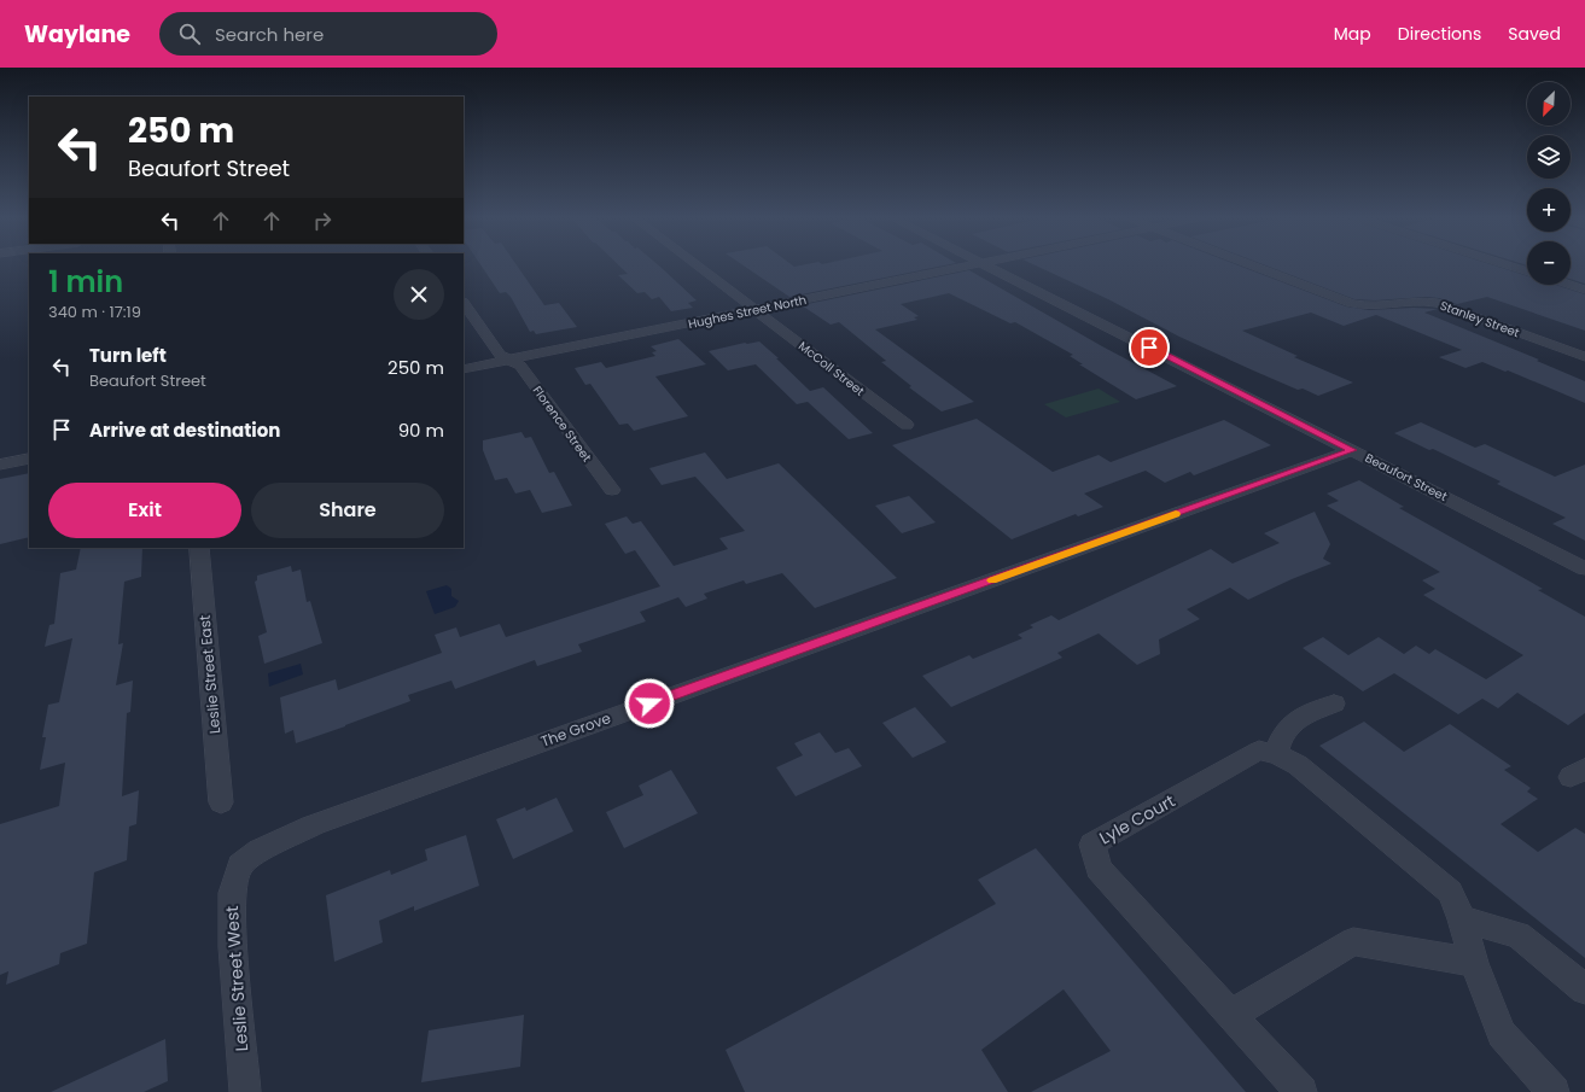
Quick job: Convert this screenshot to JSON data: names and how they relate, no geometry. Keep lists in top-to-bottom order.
{
  "streets": {
    "street": [
      "Hughes Street North",
      "Stanley Street",
      "McColl Street",
      "Florence Street",
      "Beaufort Street",
      "Leslie Street East",
      "The Grove",
      "Lyle Court",
      "Leslie Street West"
    ]
  },
  "crossings": [
    ["Hughes Street North", "McColl Street"],
    ["Hughes Street North", "Florence Street"],
    ["Beaufort Street", "The Grove"],
    ["The Grove", "Leslie Street West"]
  ],
  "north": "bottom left",
  "page": {
    "header": "Waylane",
    "search": "Search here",
    "nav": ["Map", "Directions", "Saved"],
    "map_buttons": ["+", "−"],
    "turn": ["250 m", "Beaufort Street"],
    "heading": ["1 min", "340 m · 17:19"],
    "list": [
      {
        "name": "Turn left",
        "note": "Beaufort Street",
        "value": "250 m"
      },
      {
        "name": "Arrive at destination",
        "value": "90 m"
      }
    ],
    "buttons": ["Exit", "Share"]
  }
}
